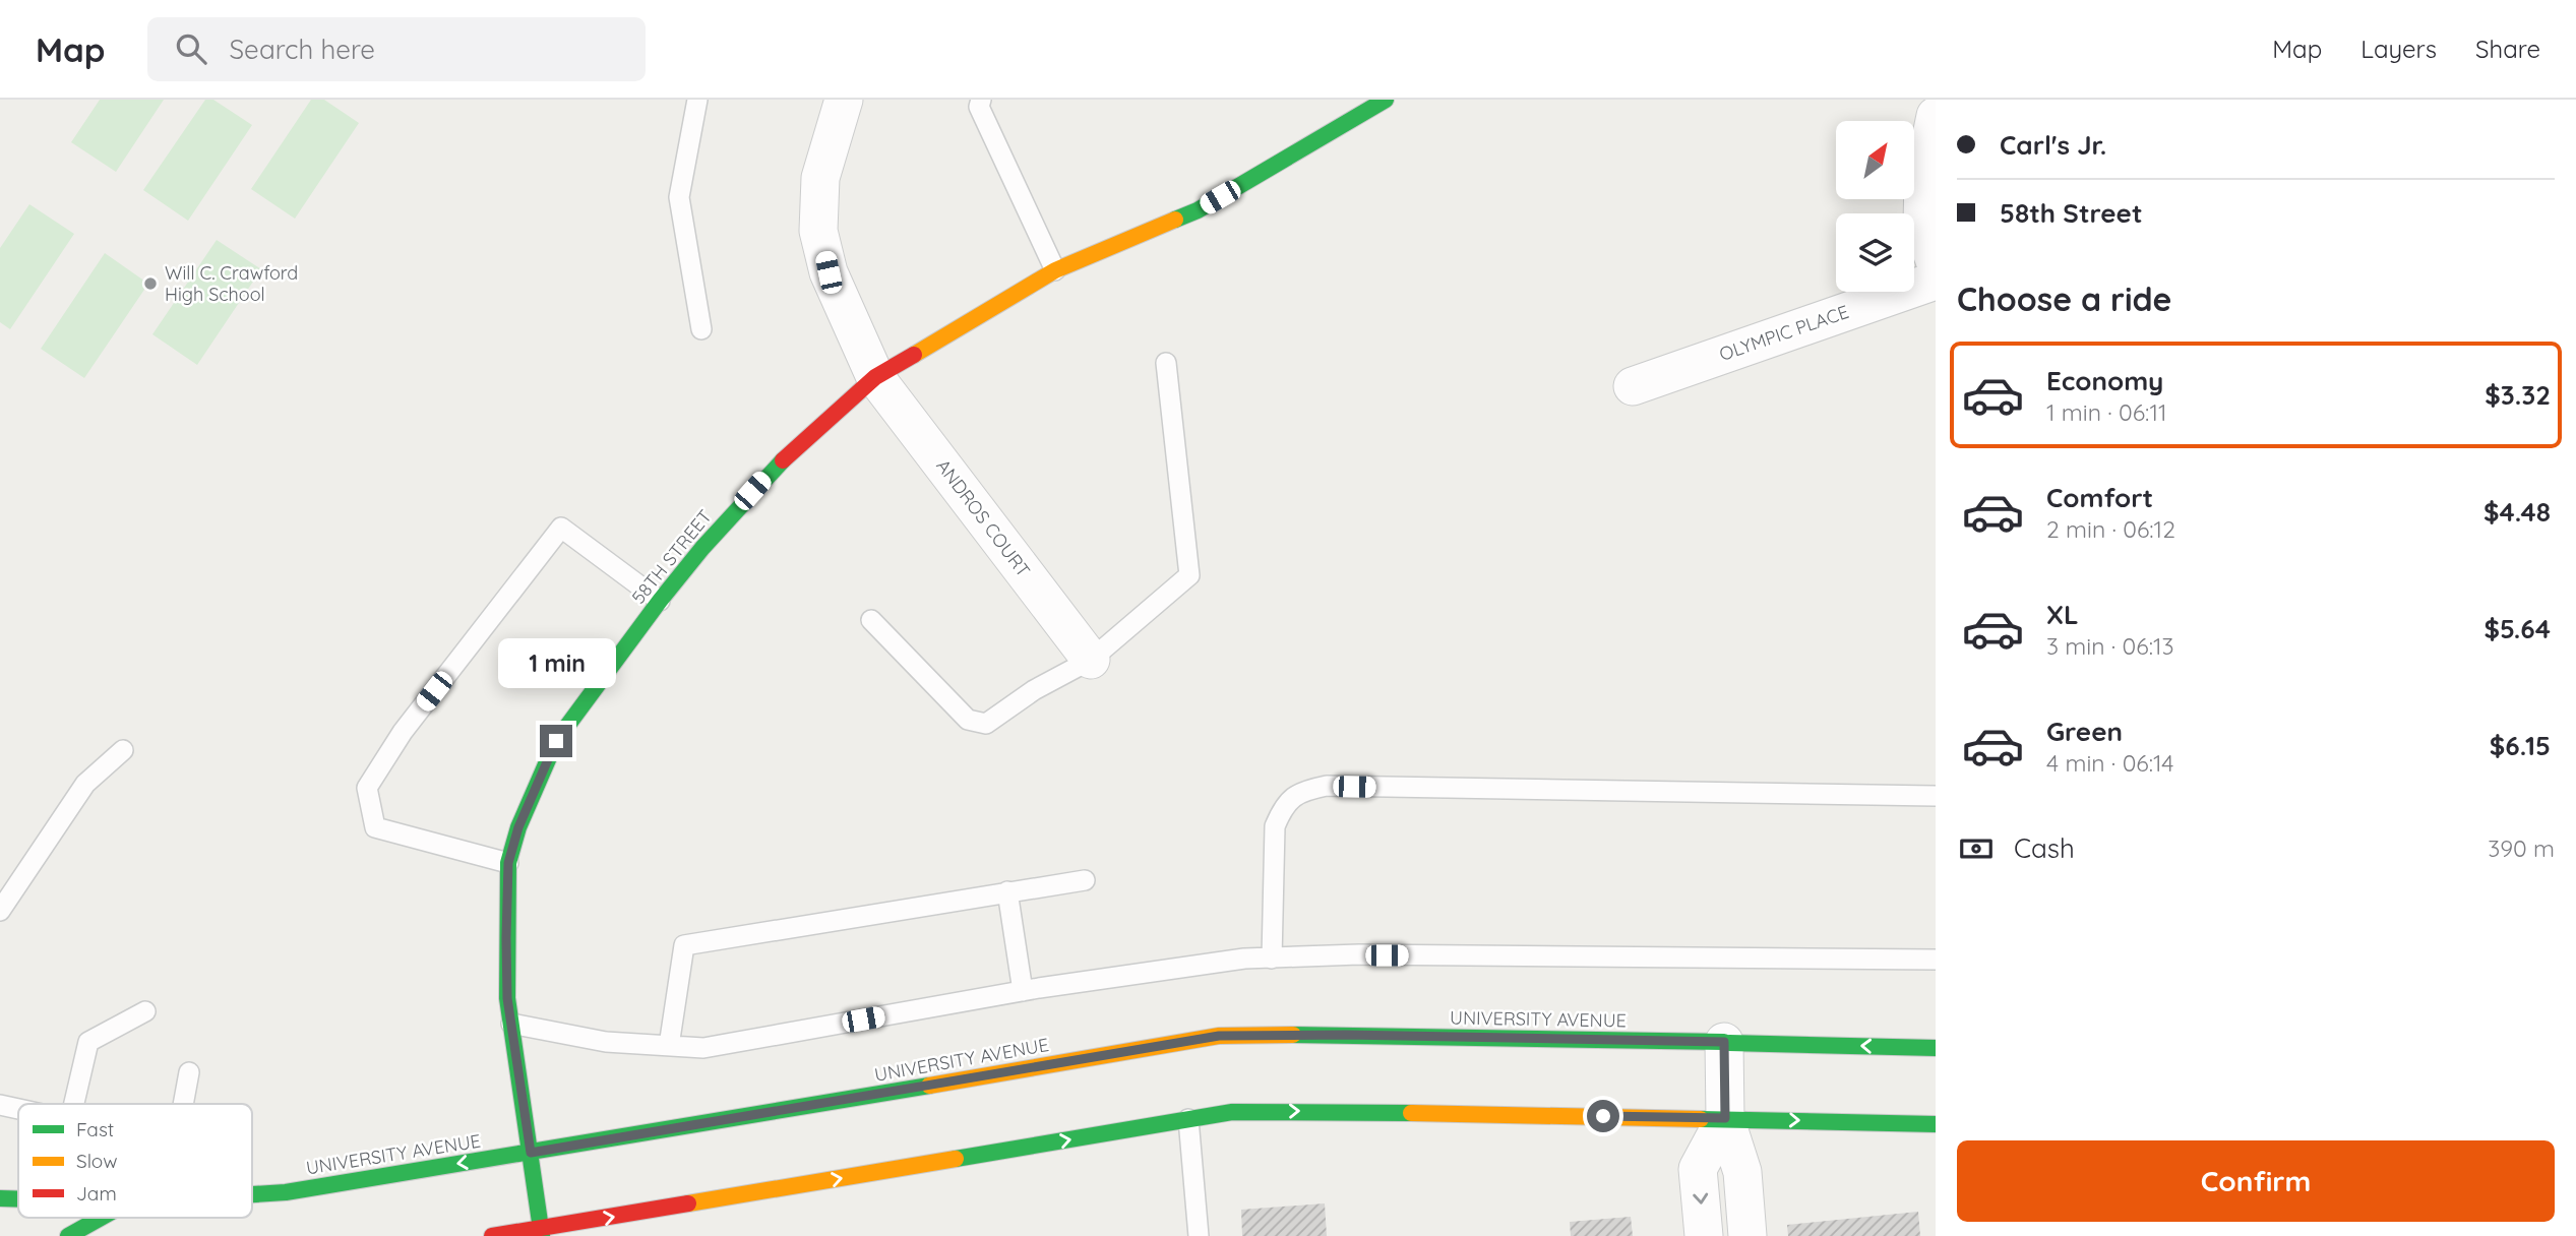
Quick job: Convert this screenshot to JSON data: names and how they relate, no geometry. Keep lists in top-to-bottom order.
{
  "streets": {
    "main road": ["58TH STREET", "UNIVERSITY AVENUE"],
    "street": ["OLYMPIC PLACE", "ANDROS COURT"]
  },
  "crossings": [
    ["ANDROS COURT", "58TH STREET"],
    ["58TH STREET", "UNIVERSITY AVENUE"]
  ],
  "places": ["Will C. Crawford High School"],
  "legend": ["Fast", "Slow", "Jam"],
  "north": "top right",
  "page": {
    "header": "Map",
    "search": "Search here",
    "nav": ["Map", "Layers", "Share"],
    "banner": ["Carl's Jr.", "58th Street"],
    "heading": "Choose a ride",
    "list": [
      {
        "name": "Economy",
        "note": "1 min · 06:11",
        "value": "$3.32"
      },
      {
        "name": "Comfort",
        "note": "2 min · 06:12",
        "value": "$4.48"
      },
      {
        "name": "XL",
        "note": "3 min · 06:13",
        "value": "$5.64"
      },
      {
        "name": "Green",
        "note": "4 min · 06:14",
        "value": "$6.15"
      }
    ],
    "bubble": "1 min",
    "pay": ["Cash", "390 m"],
    "buttons": "Confirm"
  }
}
